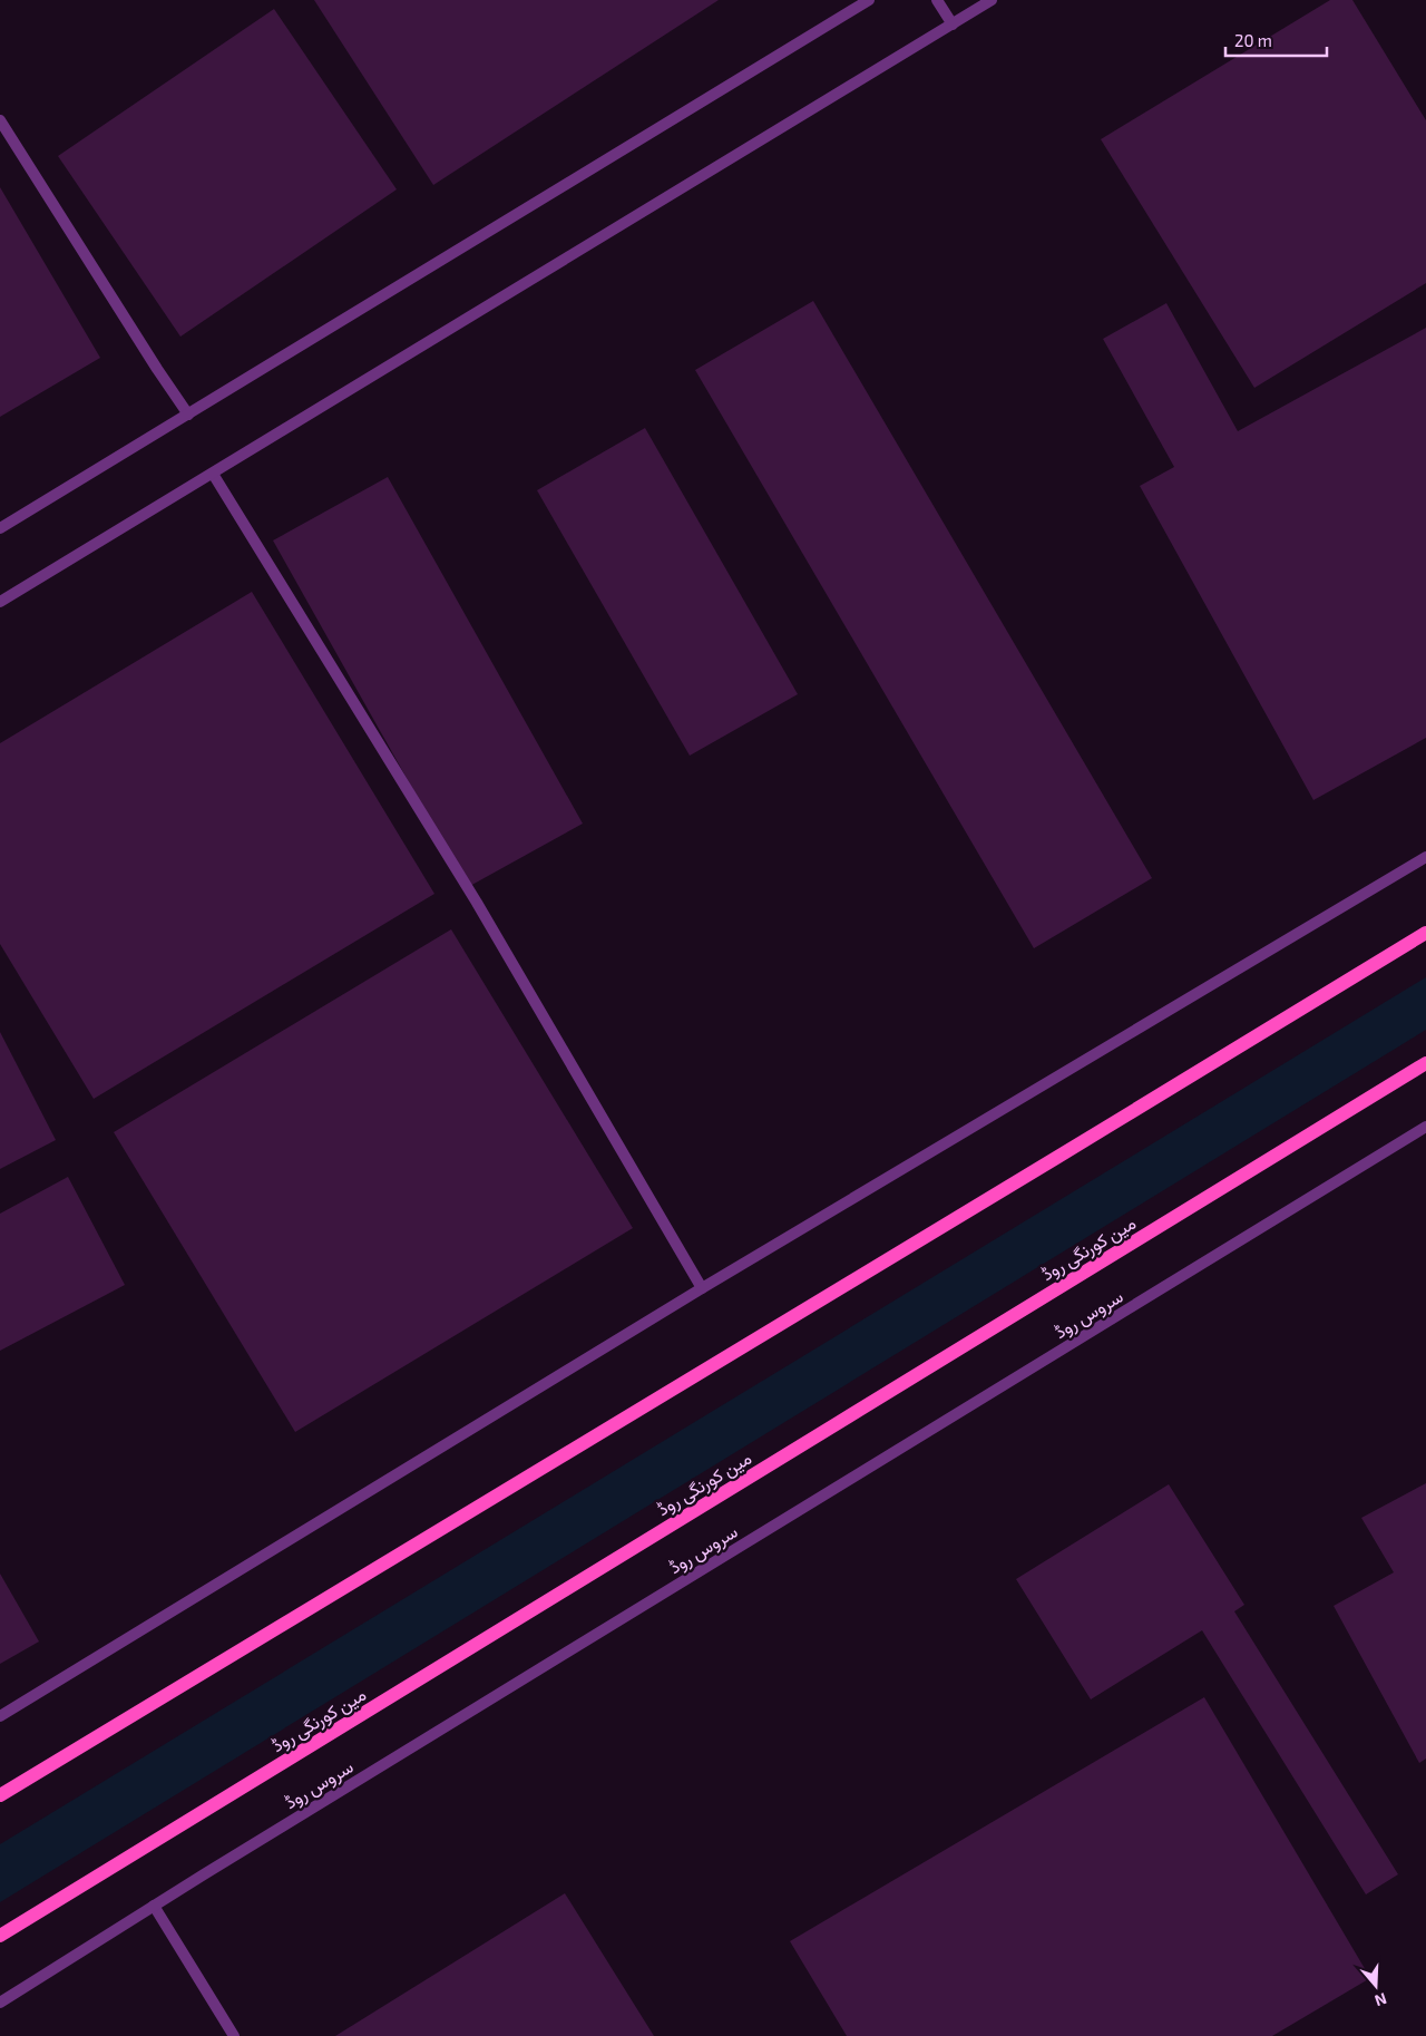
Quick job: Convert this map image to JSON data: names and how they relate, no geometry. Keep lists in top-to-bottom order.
{
  "streets": {
    "main road": ["مین کورنگی روڈ"],
    "street": ["سروس روڈ"]
  },
  "scale_bar": "20 m",
  "north": "bottom"
}
